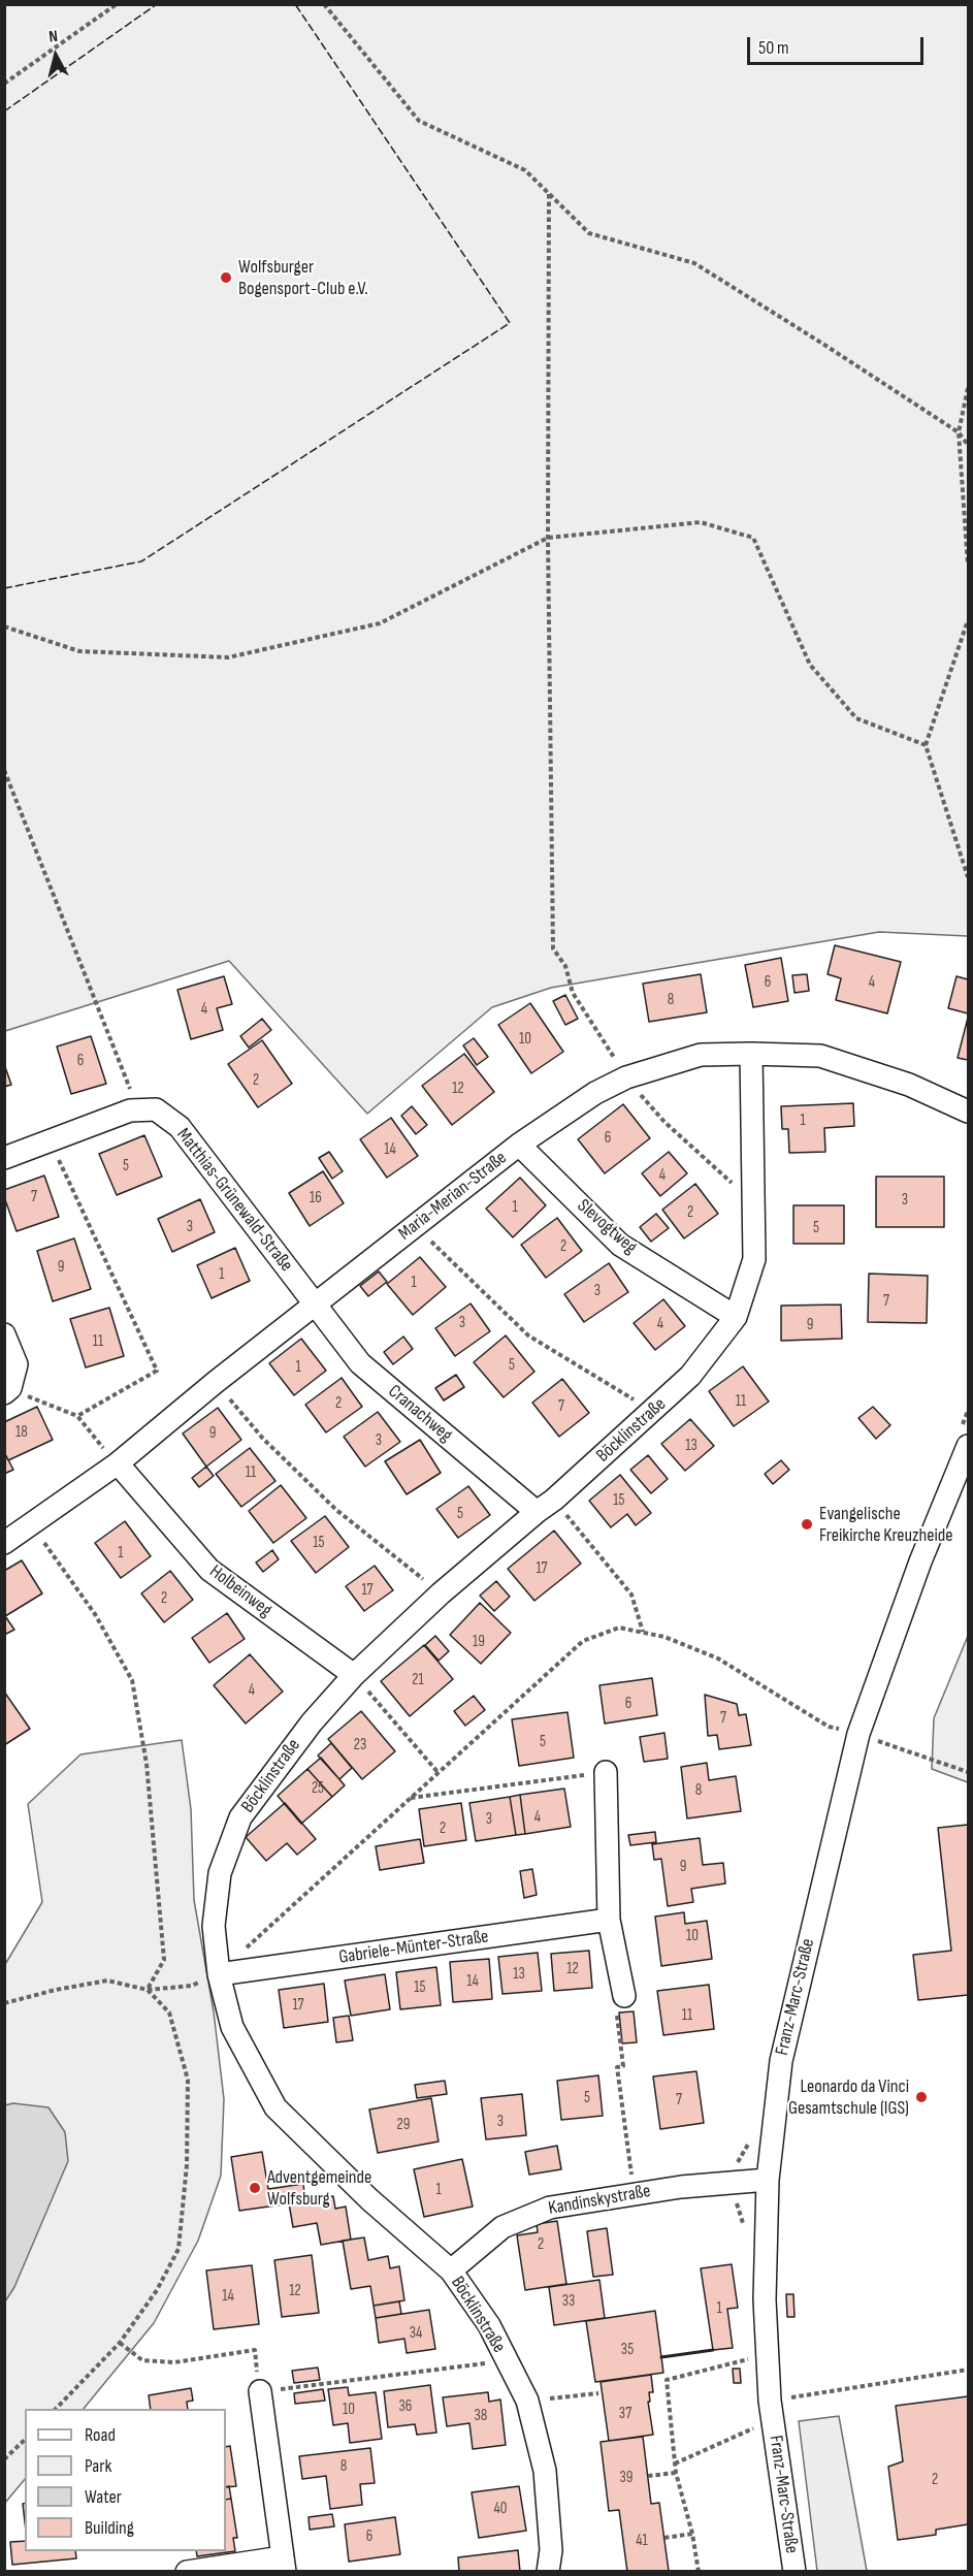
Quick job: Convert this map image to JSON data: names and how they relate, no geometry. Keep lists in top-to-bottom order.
{
  "streets": {
    "street": [
      "Maria-Merian-Straße",
      "Matthias-Grünewald-Straße",
      "Slevogtweg",
      "Cranachweg",
      "Böcklinstraße",
      "Holbeinweg",
      "Gabriele-Münter-Straße",
      "Franz-Marc-Straße",
      "Kandinskystraße"
    ]
  },
  "crossings": [
    ["Maria-Merian-Straße", "Matthias-Grünewald-Straße"],
    ["Maria-Merian-Straße", "Slevogtweg"],
    ["Maria-Merian-Straße", "Cranachweg"],
    ["Maria-Merian-Straße", "Böcklinstraße"],
    ["Maria-Merian-Straße", "Holbeinweg"],
    ["Matthias-Grünewald-Straße", "Cranachweg"],
    ["Slevogtweg", "Böcklinstraße"],
    ["Cranachweg", "Böcklinstraße"],
    ["Böcklinstraße", "Holbeinweg"],
    ["Böcklinstraße", "Gabriele-Münter-Straße"],
    ["Böcklinstraße", "Kandinskystraße"],
    ["Franz-Marc-Straße", "Kandinskystraße"]
  ],
  "places": [
    "Wolfsburger Bogensport-Club e.V.",
    "Evangelische Freikirche Kreuzheide",
    "Leonardo da Vinci Gesamtschule (IGS)",
    "Adventgemeinde Wolfsburg"
  ],
  "house_numbers": [
    "6",
    "4",
    "8",
    "4",
    "10",
    "6",
    "2",
    "12",
    "1",
    "6",
    "14",
    "5",
    "4",
    "7",
    "16",
    "3",
    "1",
    "2",
    "3",
    "5",
    "2",
    "9",
    "1",
    "1",
    "3",
    "7",
    "3",
    "4",
    "9",
    "11",
    "5",
    "1",
    "11",
    "2",
    "7",
    "18",
    "9",
    "3",
    "13",
    "11",
    "15",
    "5",
    "15",
    "1",
    "17",
    "17",
    "2",
    "19",
    "21",
    "4",
    "6",
    "7",
    "5",
    "23",
    "25",
    "8",
    "4",
    "3",
    "2",
    "9",
    "10",
    "12",
    "13",
    "14",
    "15",
    "17",
    "11",
    "5",
    "7",
    "3",
    "29",
    "1",
    "2",
    "12",
    "14",
    "33",
    "1",
    "34",
    "35",
    "36",
    "10",
    "37",
    "38",
    "8",
    "39",
    "2",
    "40",
    "6",
    "41"
  ],
  "legend": [
    "Road",
    "Park",
    "Water",
    "Building"
  ],
  "scale_bar": "50 m",
  "north": "top"
}
